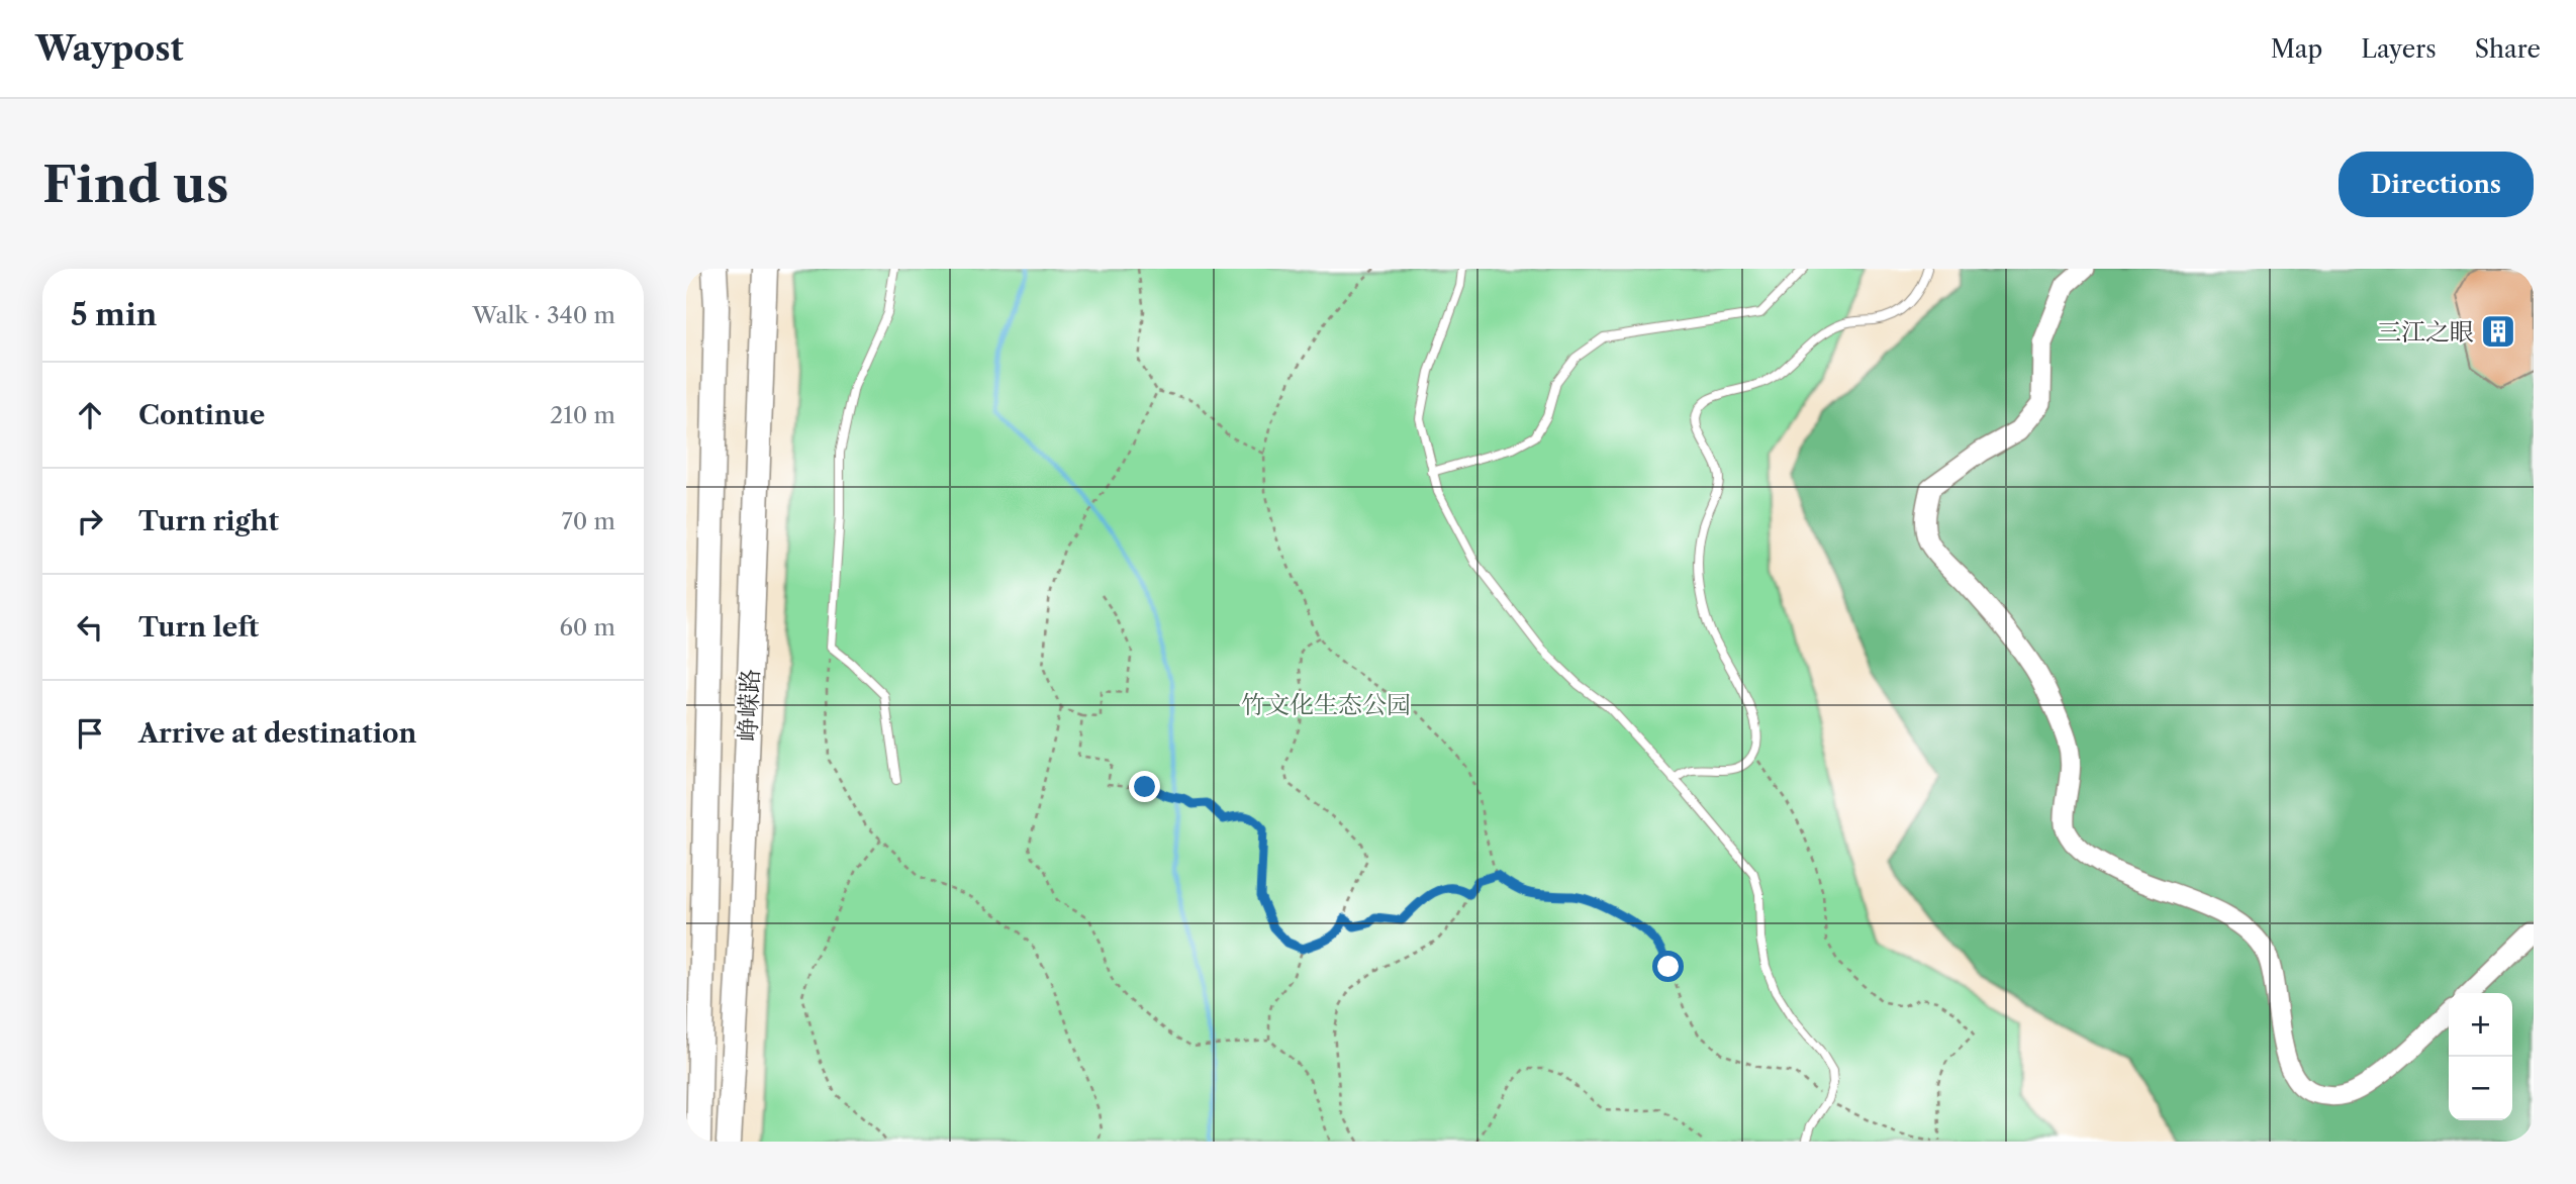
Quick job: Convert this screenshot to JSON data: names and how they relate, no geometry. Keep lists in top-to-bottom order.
{
  "streets": {
    "main road": ["峥嵘路"]
  },
  "parks": ["竹文化生态公园"],
  "places": {
    "building": ["三江之眼"]
  },
  "page": {
    "header": "Waypost",
    "nav": ["Map", "Layers", "Share"],
    "buttons": "Directions",
    "title": "Find us",
    "heading": ["5 min", "Walk · 340 m"],
    "list": [
      ["Continue", "210 m"],
      ["Turn right", "70 m"],
      ["Turn left", "60 m"],
      "Arrive at destination"
    ],
    "map_buttons": ["+", "−"]
  }
}
